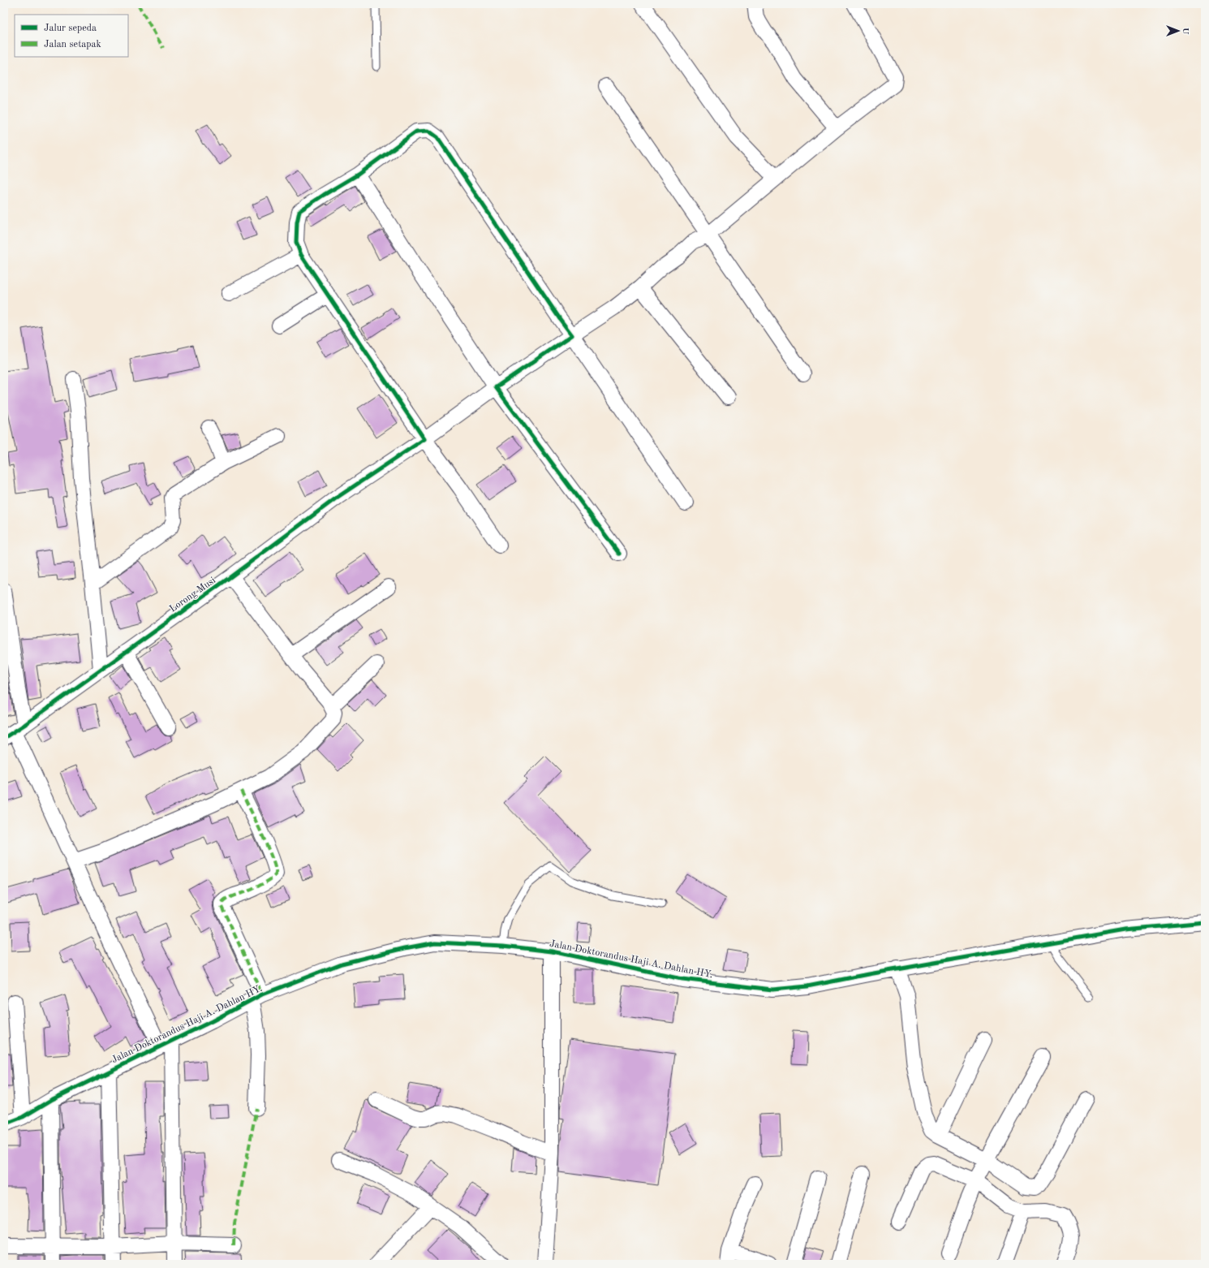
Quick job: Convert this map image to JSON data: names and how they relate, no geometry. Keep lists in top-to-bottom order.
{
  "streets": {
    "street": ["Lorong Musi", "Jalan Doktorandus Haji A. Dahlan HY."]
  },
  "legend": ["Jalur sepeda", "Jalan setapak"],
  "north": "right"
}
